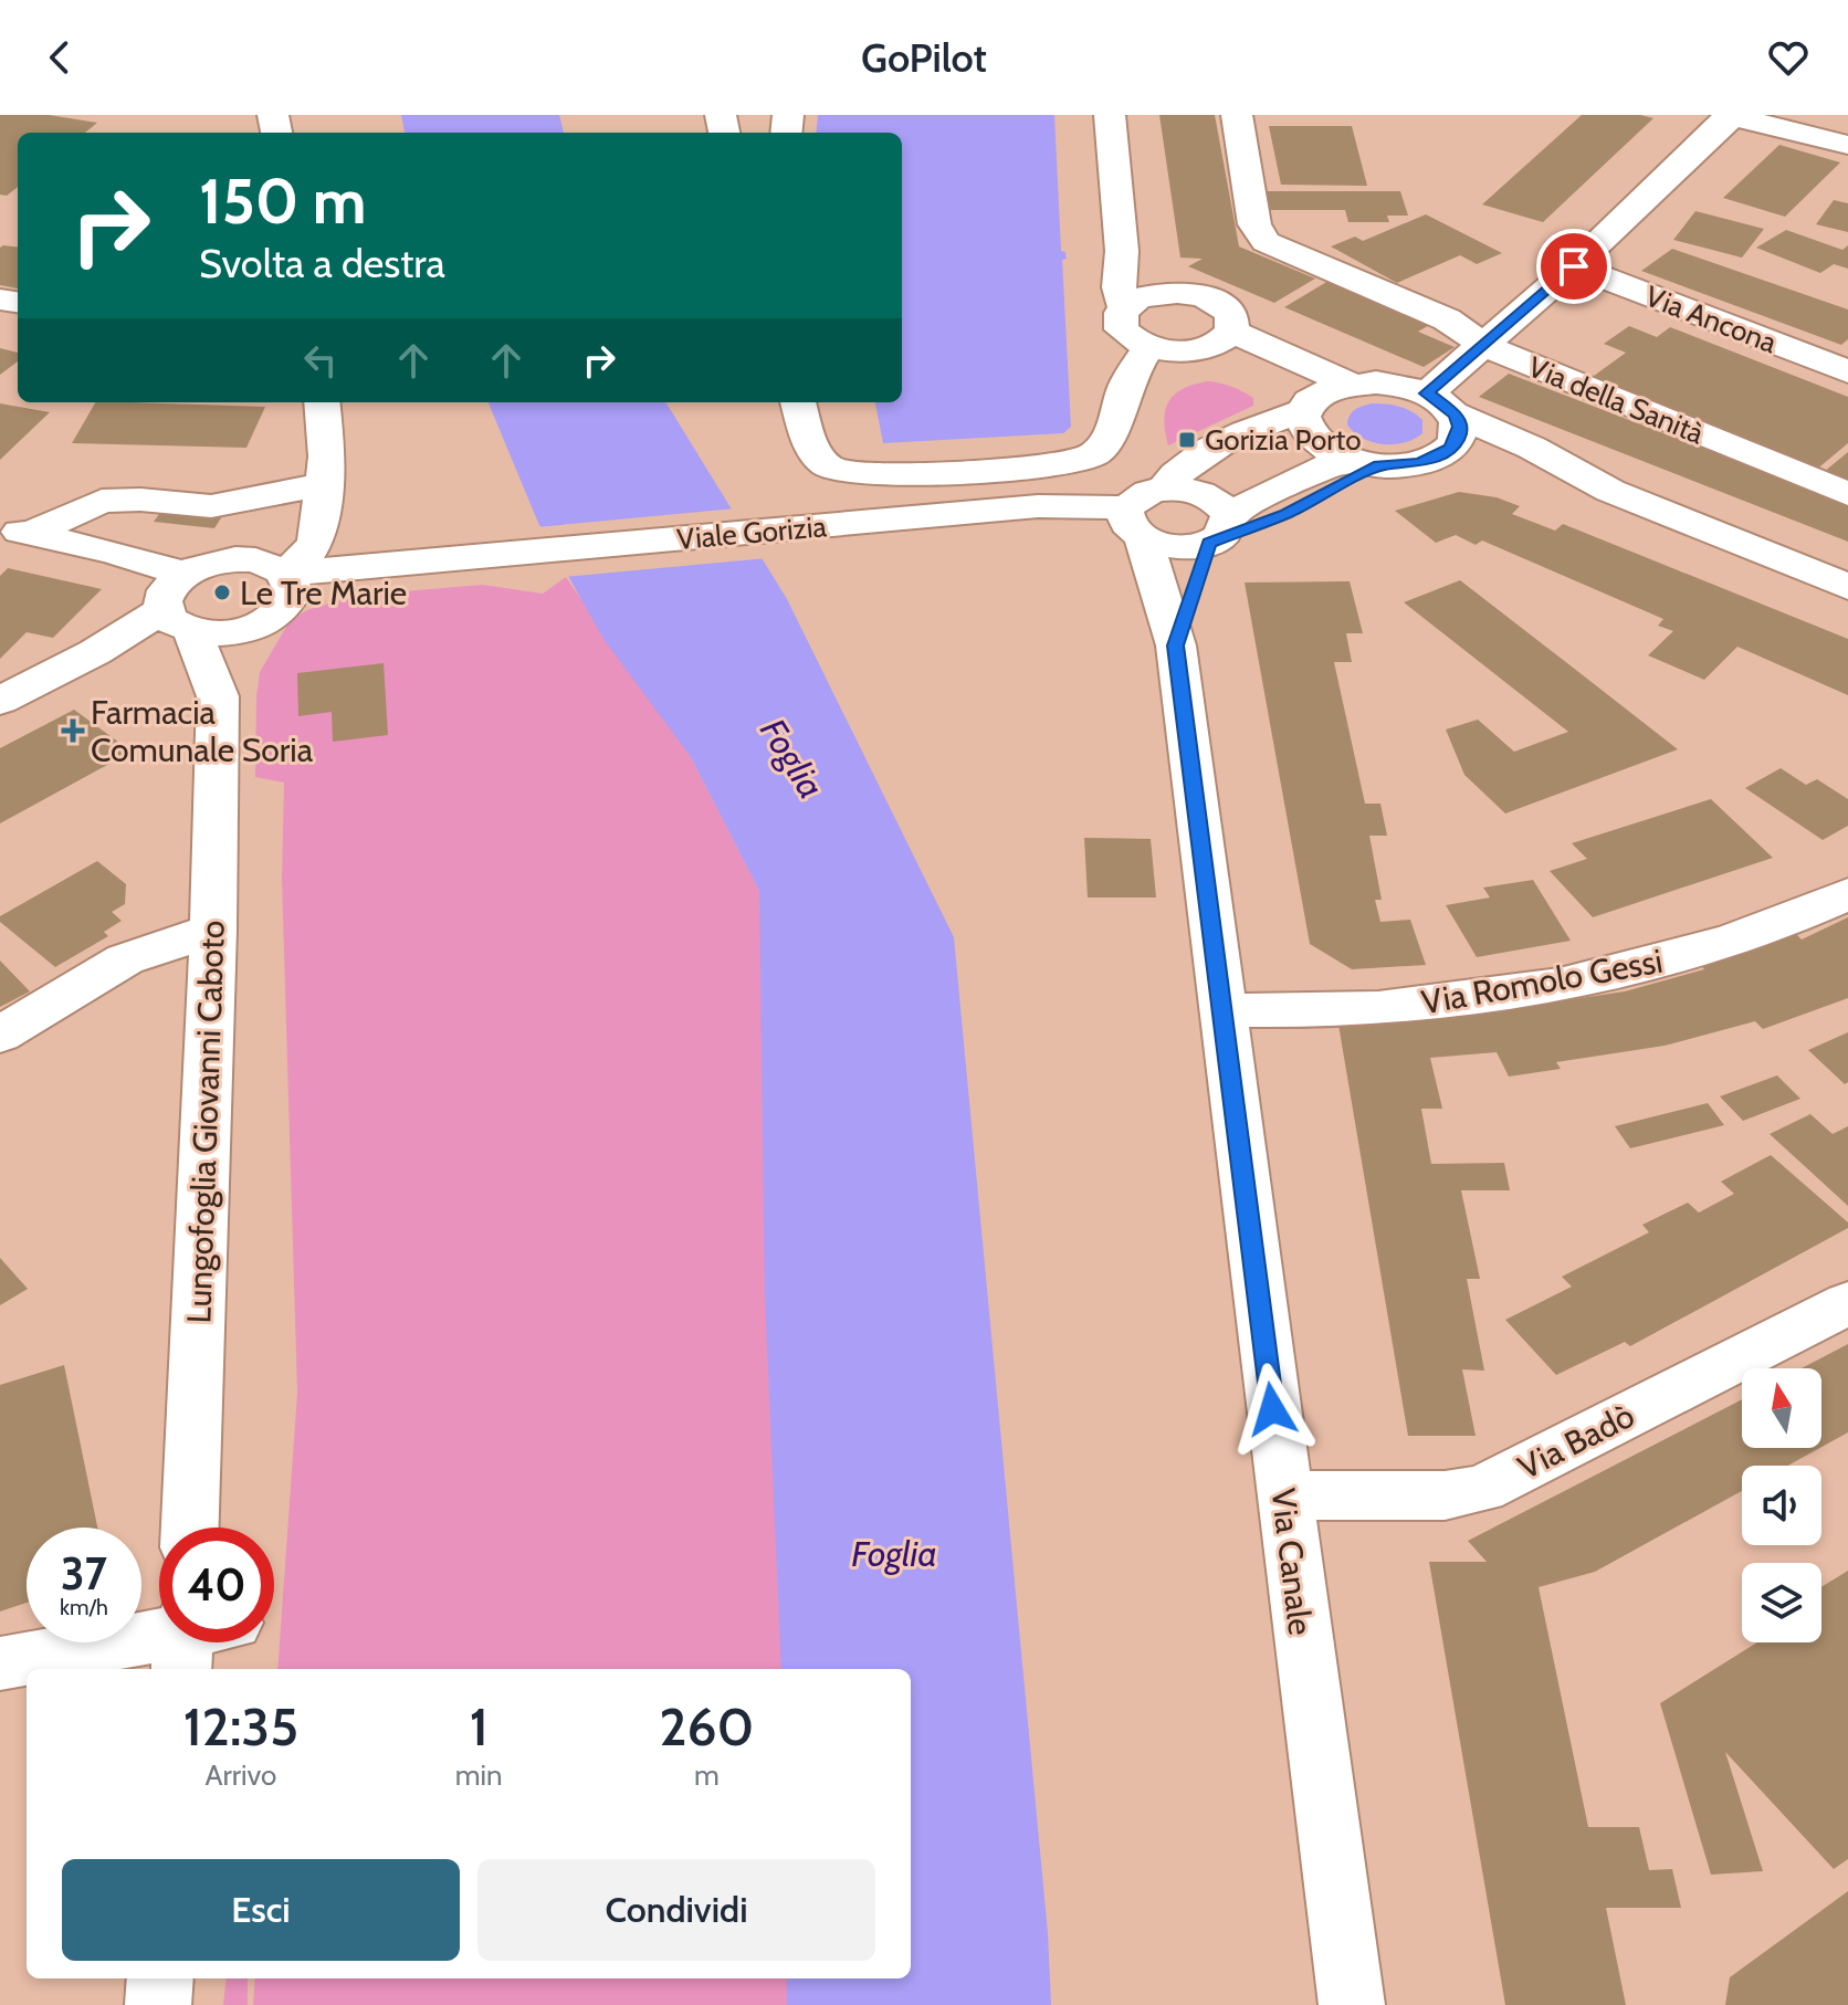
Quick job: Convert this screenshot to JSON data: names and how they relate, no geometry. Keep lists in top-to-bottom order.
{
  "streets": {
    "street": [
      "Via Ancona",
      "Via della Sanità",
      "Viale Gorizia",
      "Via Romolo Gessi",
      "Lungofoglia Giovanni Caboto",
      "Via Badò",
      "Via Canale"
    ]
  },
  "crossings": [
    ["Viale Gorizia", "Lungofoglia Giovanni Caboto"],
    ["Viale Gorizia", "Via Canale"],
    ["Via Romolo Gessi", "Via Canale"],
    ["Via Badò", "Via Canale"]
  ],
  "water": ["Foglia"],
  "places": {
    "transit": ["Gorizia Porto"],
    "other": ["Le Tre Marie"],
    "health": ["Farmacia Comunale Soria"]
  },
  "north": "top",
  "page": {
    "header": "GoPilot",
    "turn": ["150 m", "Svolta a destra"],
    "speed": "37 km/h",
    "limit": "40",
    "eta": [
      "12:35",
      "Arrivo",
      "1",
      "min",
      "260",
      "m"
    ],
    "buttons": ["Esci", "Condividi"]
  }
}
